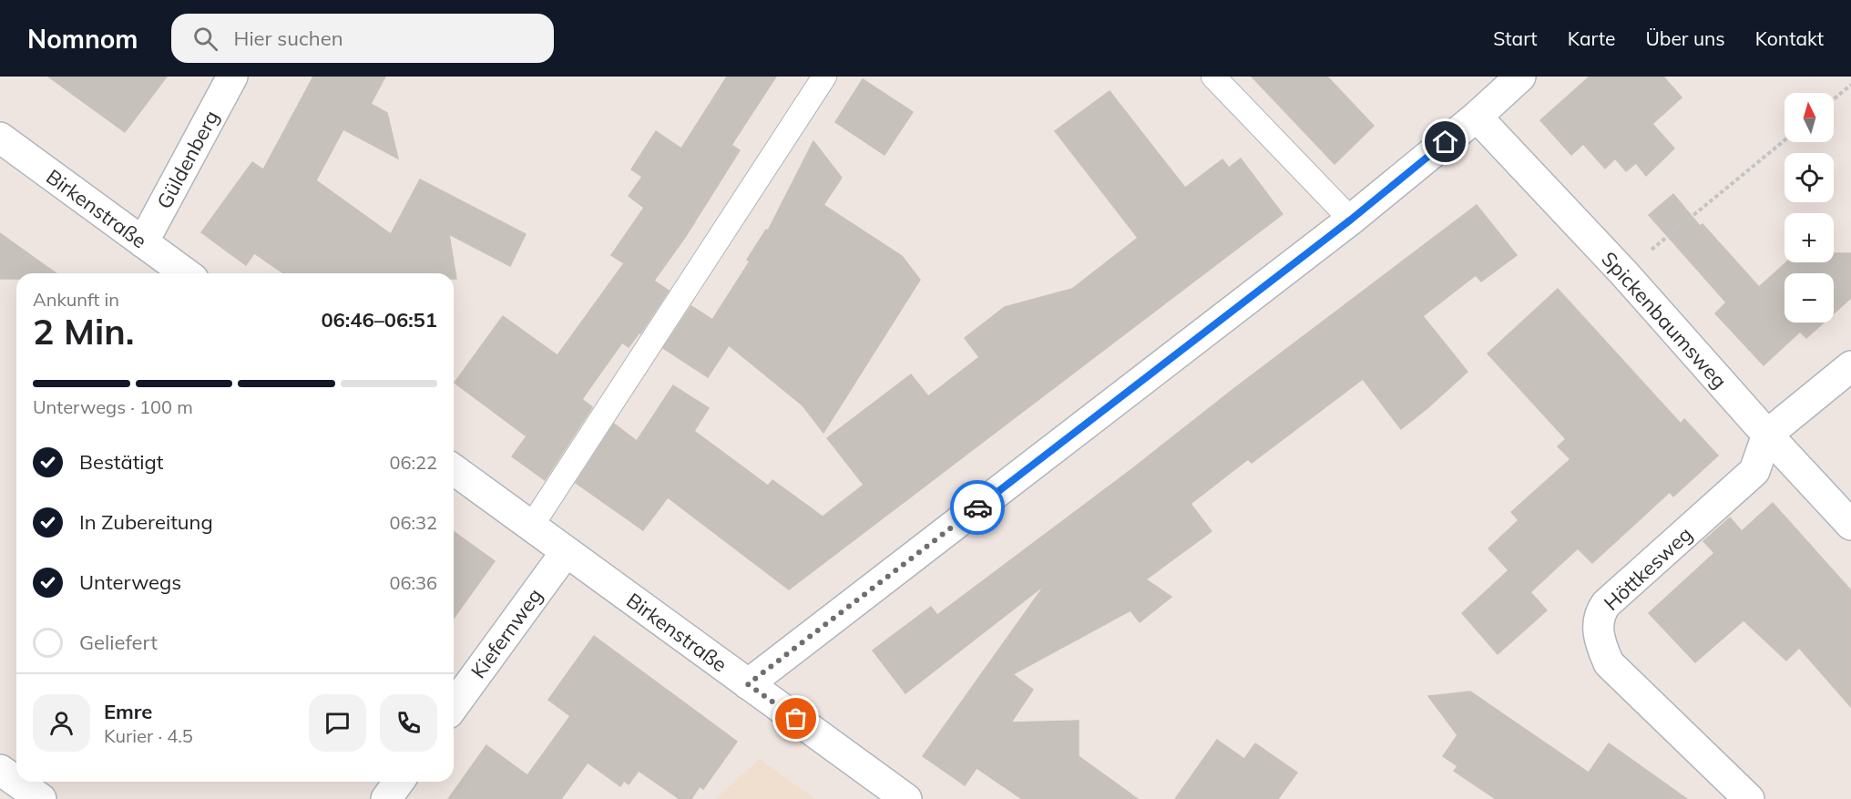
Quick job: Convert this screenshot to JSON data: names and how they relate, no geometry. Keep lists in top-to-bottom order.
{
  "streets": {
    "street": [
      "Güldenberg",
      "Birkenstraße",
      "Spickenbaumsweg",
      "Höttkesweg",
      "Kiefernweg"
    ]
  },
  "crossings": [
    ["Güldenberg", "Birkenstraße"],
    ["Birkenstraße", "Kiefernweg"],
    ["Spickenbaumsweg", "Höttkesweg"]
  ],
  "north": "top",
  "page": {
    "header": "Nomnom",
    "search": "Hier suchen",
    "nav": [
      "Start",
      "Karte",
      "Über uns",
      "Kontakt"
    ],
    "map_buttons": ["+", "−"],
    "heading": ["2 Min.", "Ankunft in", "06:46–06:51"],
    "panel": ["Emre", "Kurier · 4.5"],
    "bar": "Unterwegs · 100 m",
    "list": [
      ["Bestätigt", "06:22"],
      ["In Zubereitung", "06:32"],
      ["Unterwegs", "06:36"],
      "Geliefert"
    ]
  }
}
